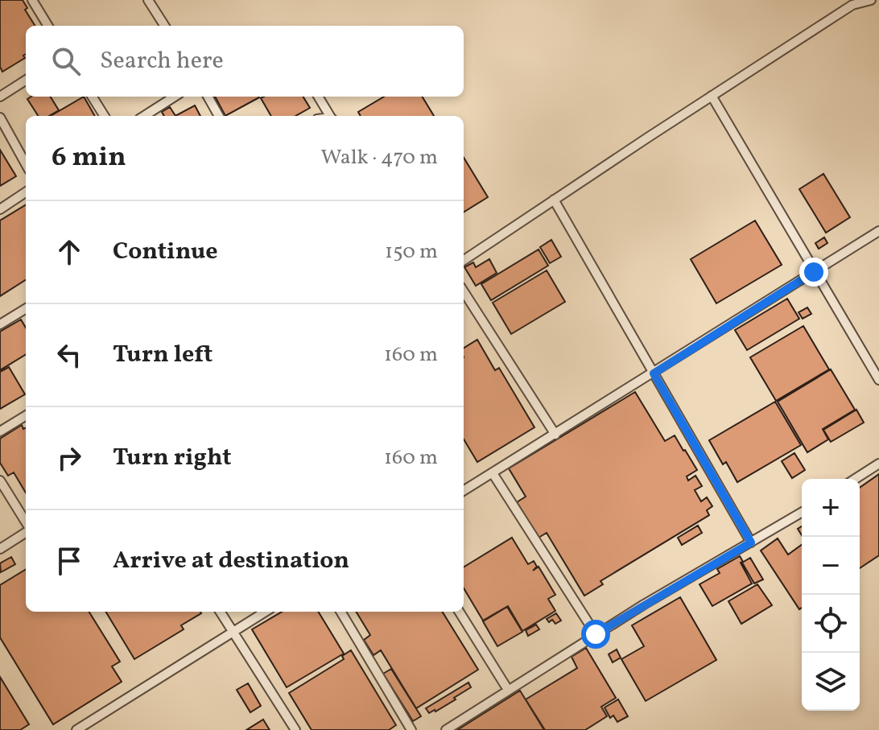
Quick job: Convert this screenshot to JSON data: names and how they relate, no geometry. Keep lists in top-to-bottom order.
{
  "page": {
    "search": "Search here",
    "heading": ["6 min", "Walk · 470 m"],
    "list": [
      ["Continue", "150 m"],
      ["Turn left", "160 m"],
      ["Turn right", "160 m"],
      "Arrive at destination"
    ],
    "map_buttons": ["+", "−"]
  }
}
